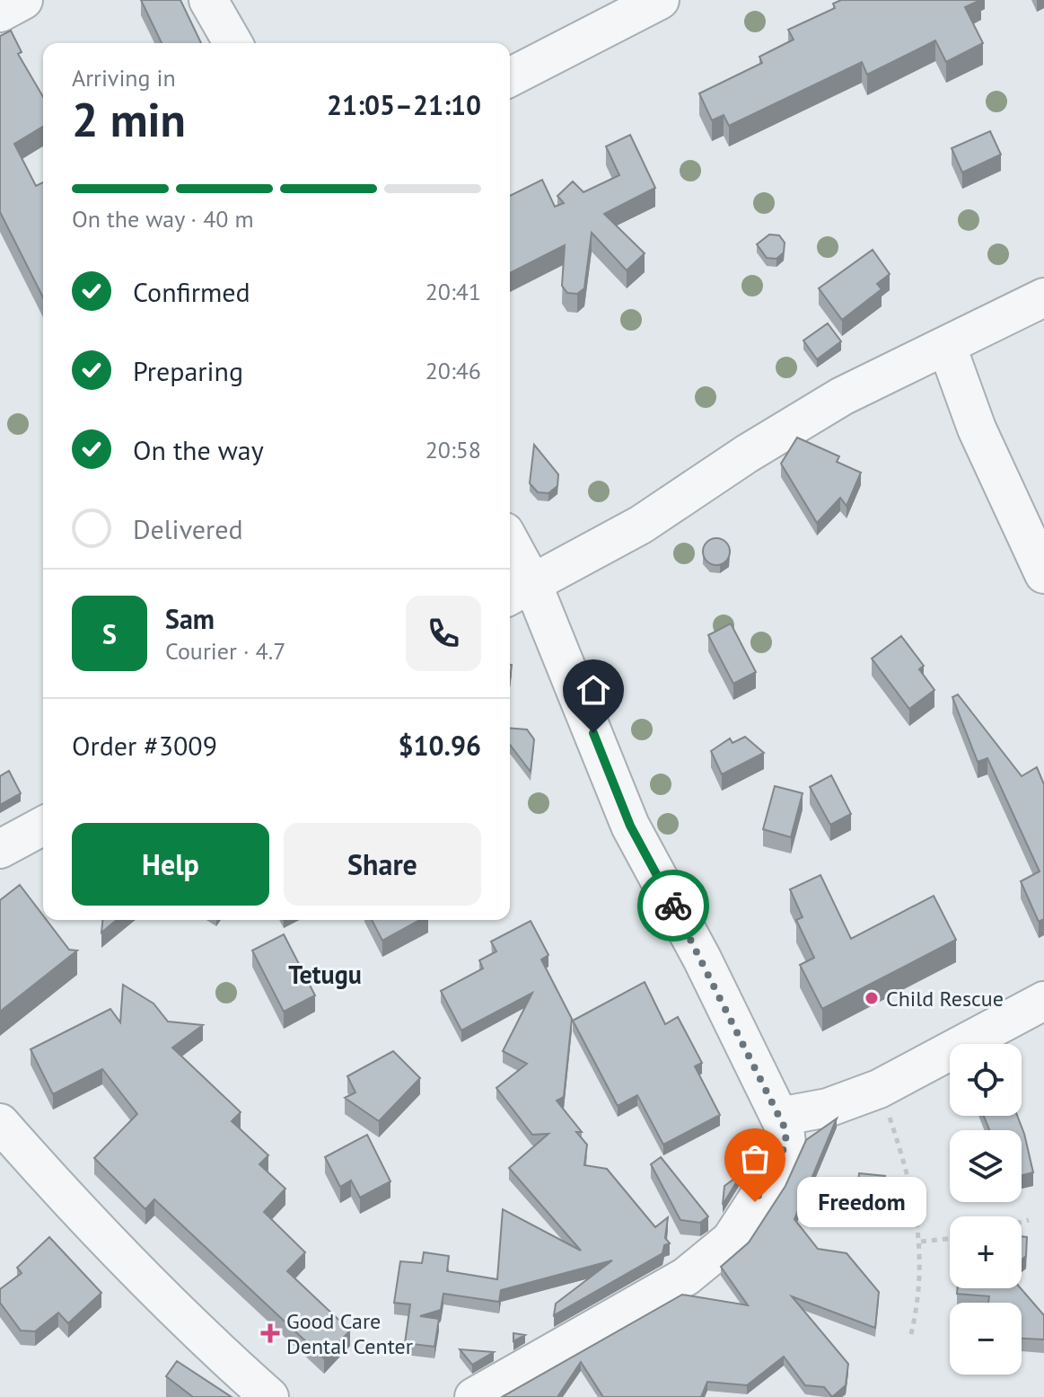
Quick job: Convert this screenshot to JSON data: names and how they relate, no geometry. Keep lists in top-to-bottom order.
{
  "districts": ["Tetugu"],
  "places": {
    "other": ["Child Rescue", "Freedom"],
    "health": ["Good Care Dental Center"]
  },
  "page": {
    "heading": ["2 min", "Arriving in", "21:05–21:10"],
    "panel": [
      "Sam",
      "Courier · 4.7",
      "Order #3009",
      "$10.96"
    ],
    "bar": "On the way · 40 m",
    "list": [
      ["Confirmed", "20:41"],
      ["Preparing", "20:46"],
      ["On the way", "20:58"],
      "Delivered"
    ],
    "round": "S",
    "buttons": ["Help", "Share"],
    "map_buttons": ["+", "−"],
    "bubble": "Freedom"
  }
}
